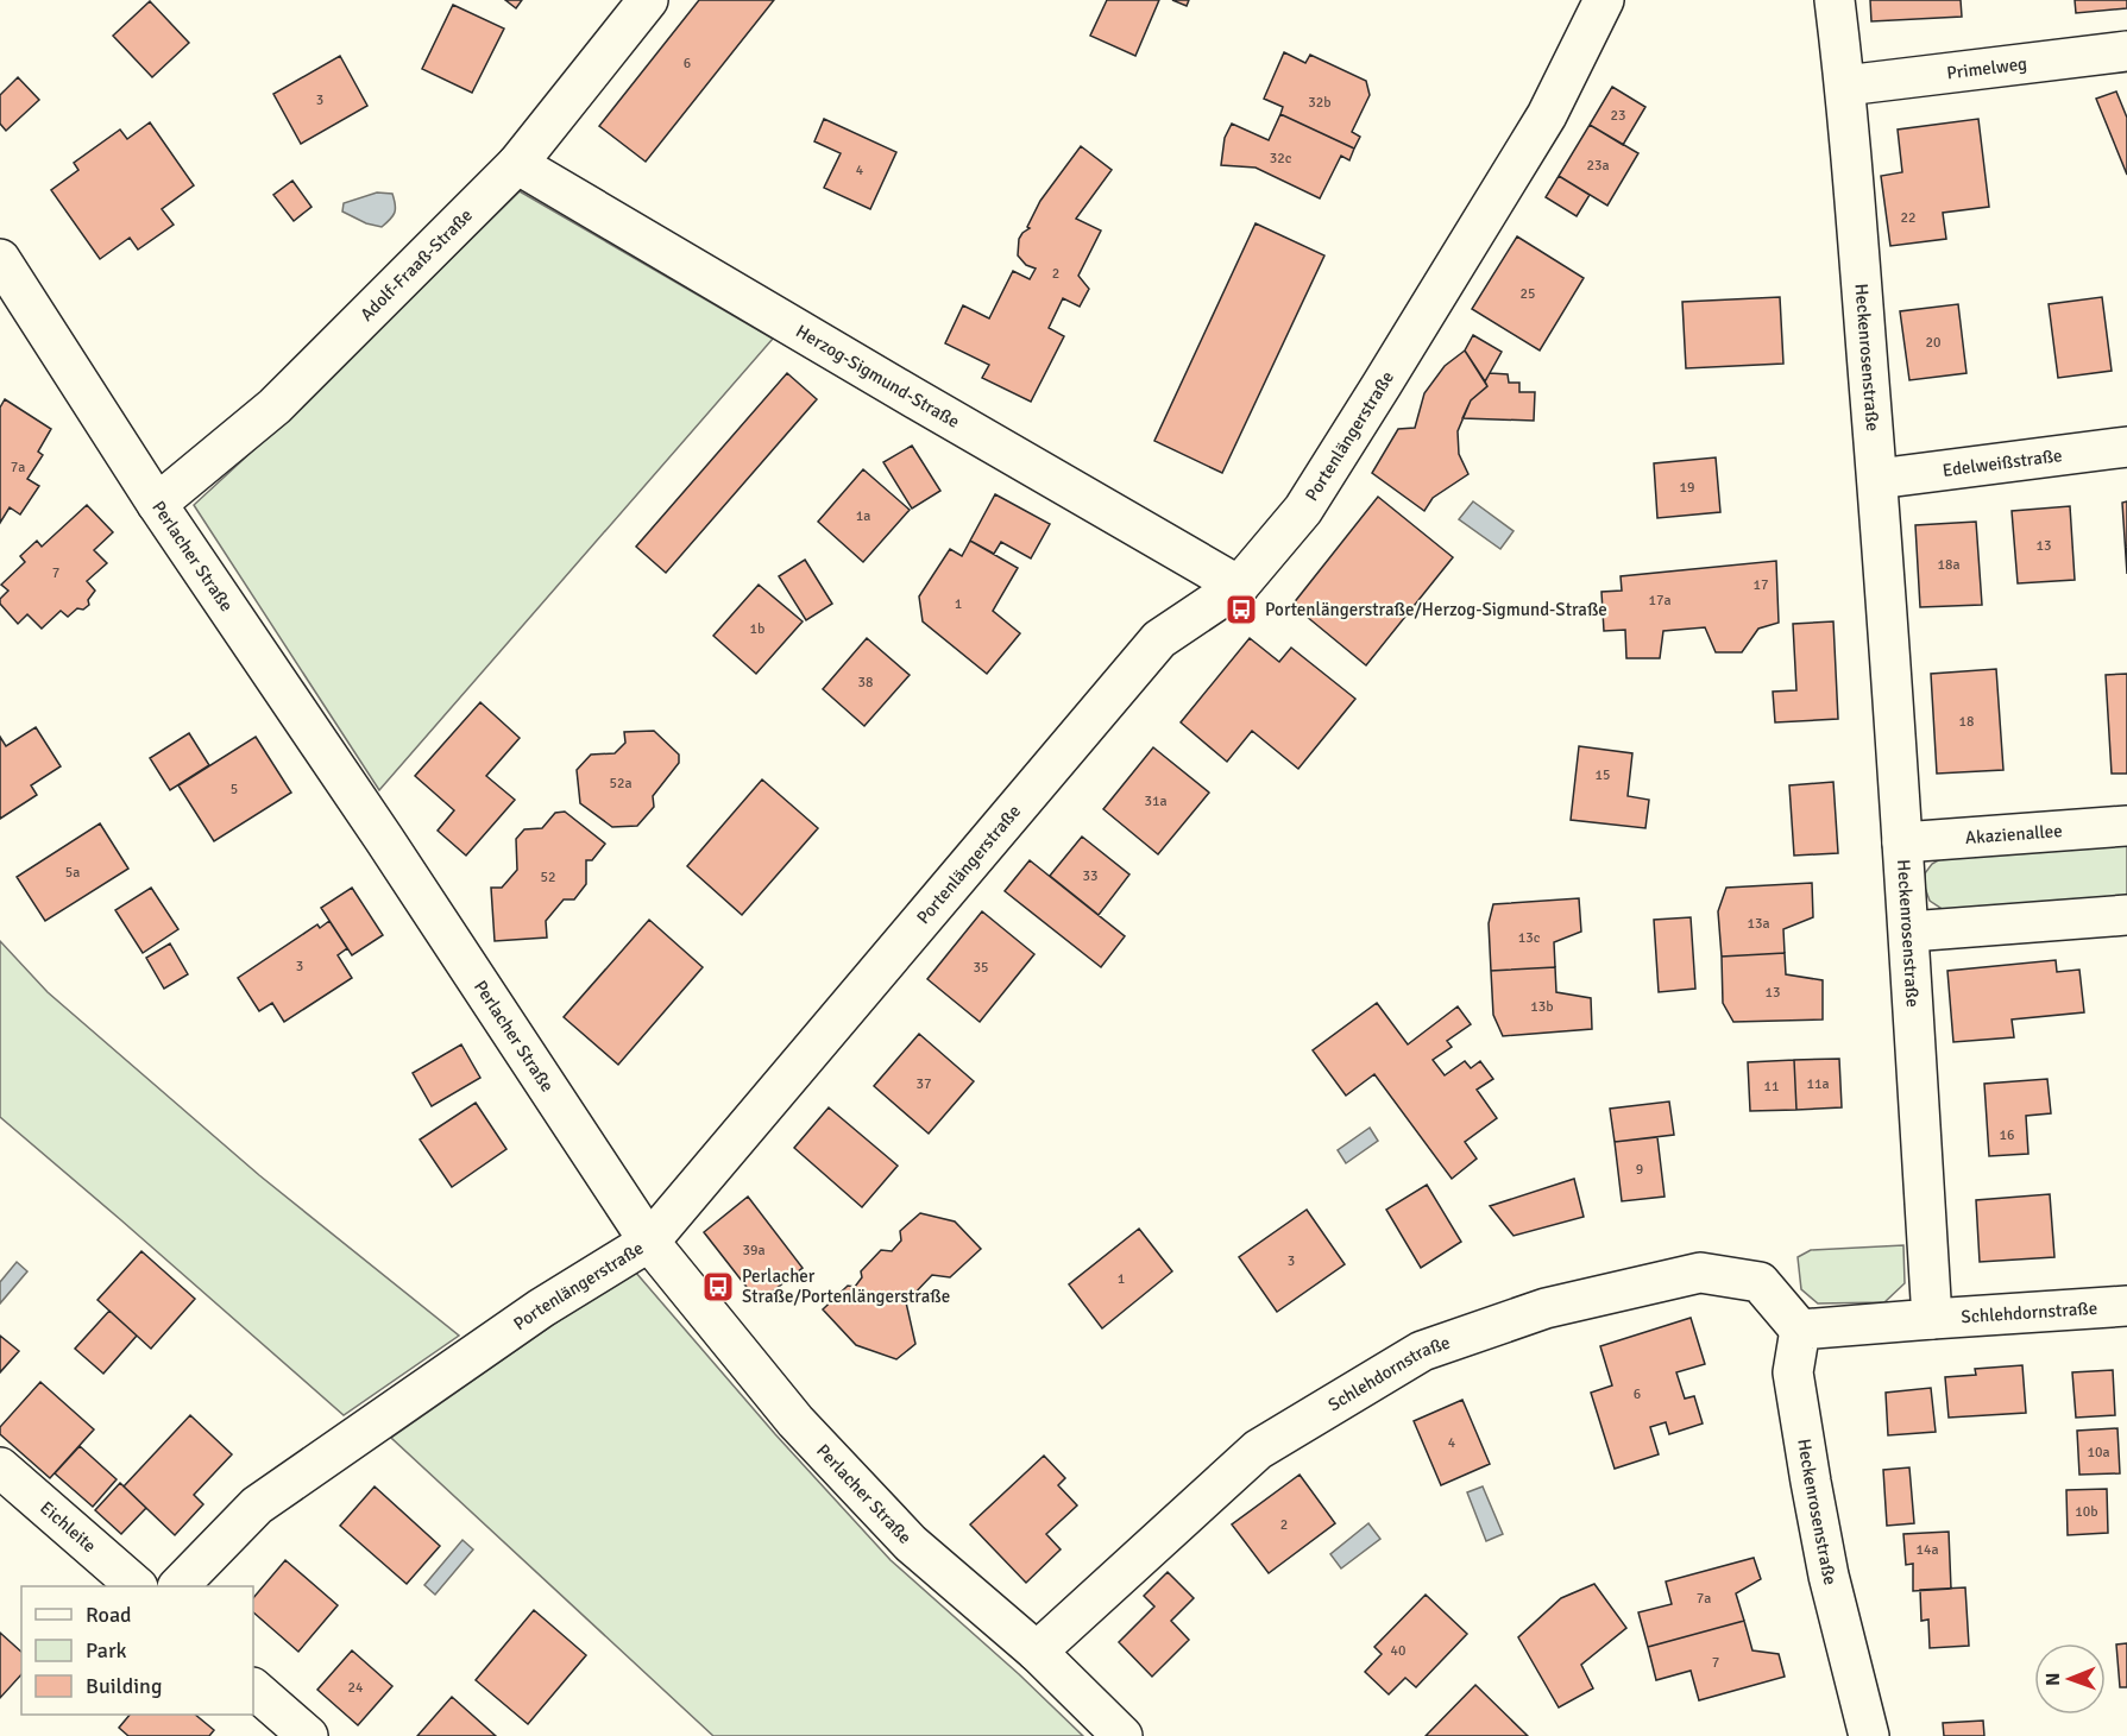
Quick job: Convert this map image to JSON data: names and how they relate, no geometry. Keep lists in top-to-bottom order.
{
  "streets": {
    "street": [
      "Primelweg",
      "Adolf-Fraaß-Straße",
      "Heckenrosenstraße",
      "Herzog-Sigmund-Straße",
      "Portenlängerstraße",
      "Edelweißstraße",
      "Perlacher Straße",
      "Akazienallee",
      "Schlehdornstraße",
      "Eichleite"
    ]
  },
  "crossings": [
    ["Primelweg", "Heckenrosenstraße"],
    ["Adolf-Fraaß-Straße", "Herzog-Sigmund-Straße"],
    ["Adolf-Fraaß-Straße", "Perlacher Straße"],
    ["Heckenrosenstraße", "Edelweißstraße"],
    ["Heckenrosenstraße", "Akazienallee"],
    ["Heckenrosenstraße", "Schlehdornstraße"],
    ["Herzog-Sigmund-Straße", "Portenlängerstraße"],
    ["Portenlängerstraße", "Perlacher Straße"],
    ["Perlacher Straße", "Schlehdornstraße"]
  ],
  "places": {
    "bus stop": ["Portenlängerstraße/Herzog-Sigmund-Straße", "Perlacher Straße/Portenlängerstraße"]
  },
  "house_numbers": [
    "6",
    "3",
    "32b",
    "23",
    "32c",
    "23a",
    "4",
    "22",
    "2",
    "25",
    "20",
    "7a",
    "19",
    "1a",
    "13",
    "18a",
    "7",
    "17",
    "17a",
    "1",
    "1b",
    "38",
    "18",
    "15",
    "52a",
    "5",
    "31a",
    "5a",
    "33",
    "52",
    "13a",
    "13c",
    "3",
    "35",
    "13",
    "13b",
    "37",
    "11a",
    "11",
    "16",
    "9",
    "39a",
    "3",
    "1",
    "6",
    "4",
    "10a",
    "10b",
    "2",
    "14a",
    "7a",
    "40",
    "7",
    "24"
  ],
  "legend": ["Road", "Park", "Building"],
  "north": "left"
}
